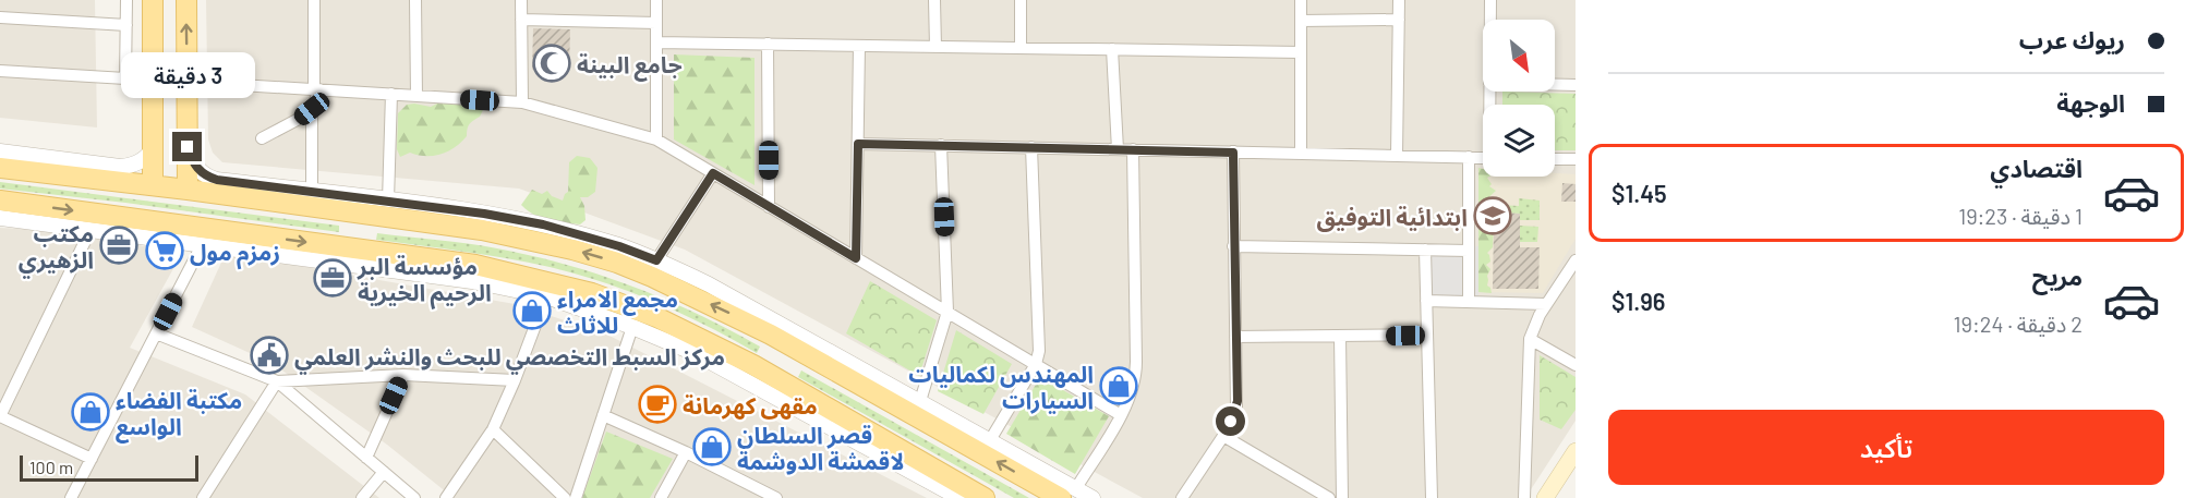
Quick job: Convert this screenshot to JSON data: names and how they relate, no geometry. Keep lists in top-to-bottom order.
{
  "places": {
    "mosque": ["جامع البينة"],
    "school or university": ["ابتدائية التوفيق"],
    "office": ["مكتب الزهيري", "مؤسسة البر الرحيم الخيرية"],
    "supermarket": ["زمزم مول"],
    "shop": [
      "مجمع الامراء للاثاث",
      "المهندس لكماليات السيارات",
      "مكتبة الفضاء الواسع",
      "قصر السلطان لاقمشة الدوشمة"
    ],
    "public building": ["مركز السبط التخصصي للبحث والنشر العلمي"],
    "cafe": ["مقهى كهرمانة"]
  },
  "scale_bar": "100 m",
  "north": "bottom right",
  "page": {
    "banner": ["ريوك عرب", "الوجهة"],
    "bubble": "3 دقيقة",
    "list": [
      {
        "name": "اقتصادي",
        "note": "1 دقيقة · 19:23",
        "value": "$1.45"
      },
      {
        "name": "مريح",
        "note": "2 دقيقة · 19:24",
        "value": "$1.96"
      }
    ],
    "buttons": "تأكيد",
    "scale": "100 m"
  }
}
